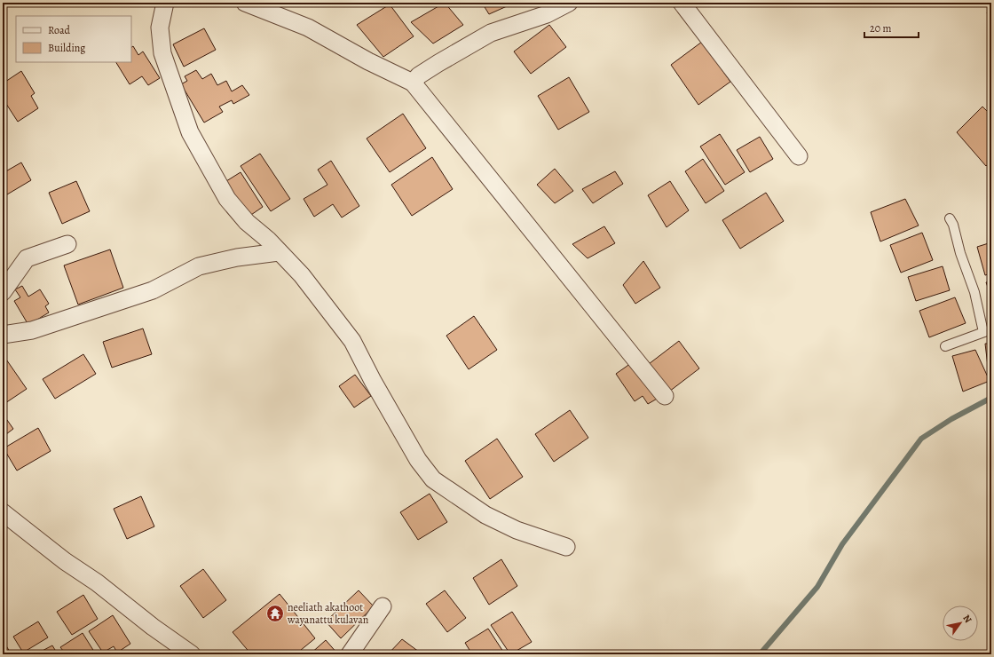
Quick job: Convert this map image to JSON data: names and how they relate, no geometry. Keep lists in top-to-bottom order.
{
  "places": {
    "temple": ["neeliath akathoot wayanattu kulavan"]
  },
  "legend": ["Road", "Building"],
  "scale_bar": "20 m",
  "north": "top right"
}
